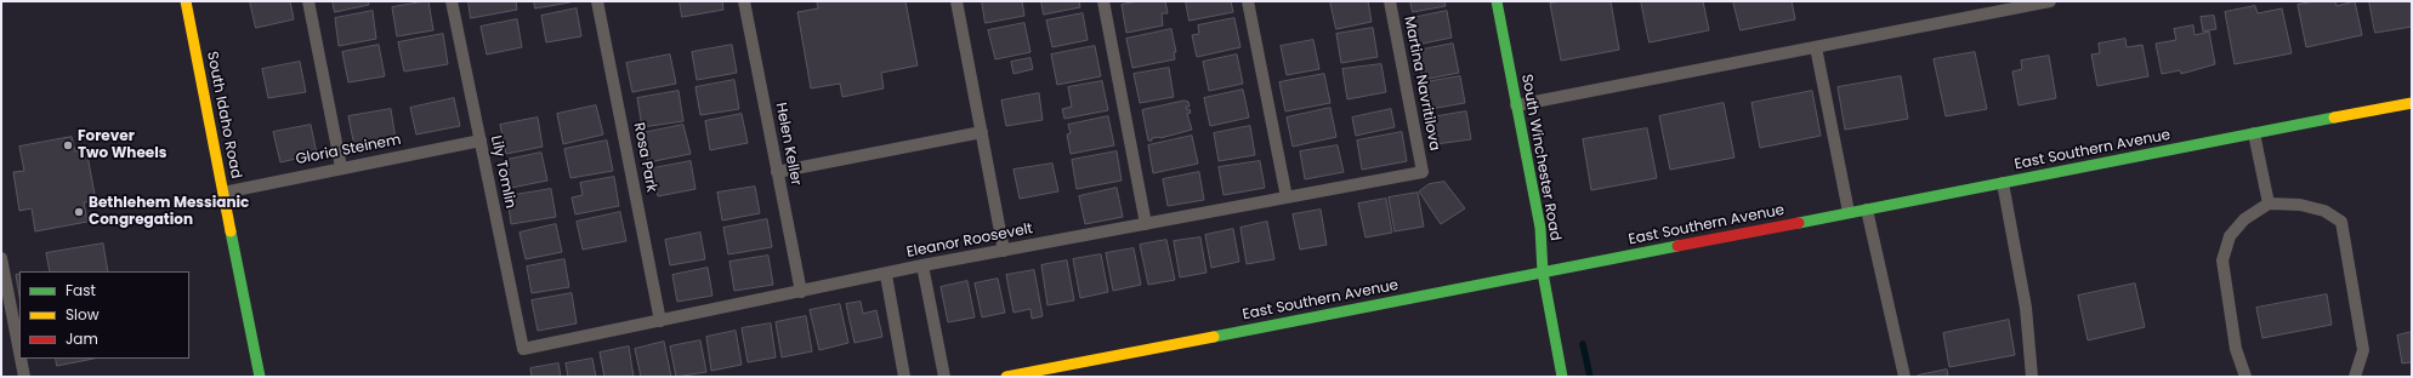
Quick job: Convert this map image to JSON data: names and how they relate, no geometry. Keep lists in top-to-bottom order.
{
  "streets": {
    "main road": ["South Idaho Road", "East Southern Avenue", "South Winchester Road"],
    "lane": [
      "Martina Navritilova",
      "Helen Keller",
      "Gloria Steinem",
      "Rosa Park",
      "Lily Tomlin",
      "Eleanor Roosevelt"
    ]
  },
  "crossings": [
    ["Martina Navritilova", "Eleanor Roosevelt"],
    ["South Idaho Road", "Gloria Steinem"],
    ["Helen Keller", "Eleanor Roosevelt"],
    ["Gloria Steinem", "Lily Tomlin"],
    ["East Southern Avenue", "South Winchester Road"],
    ["Rosa Park", "Eleanor Roosevelt"],
    ["Lily Tomlin", "Eleanor Roosevelt"]
  ],
  "places": ["Forever Two Wheels", "Bethlehem Messianic Congregation"],
  "legend": ["Fast", "Slow", "Jam"]
}
